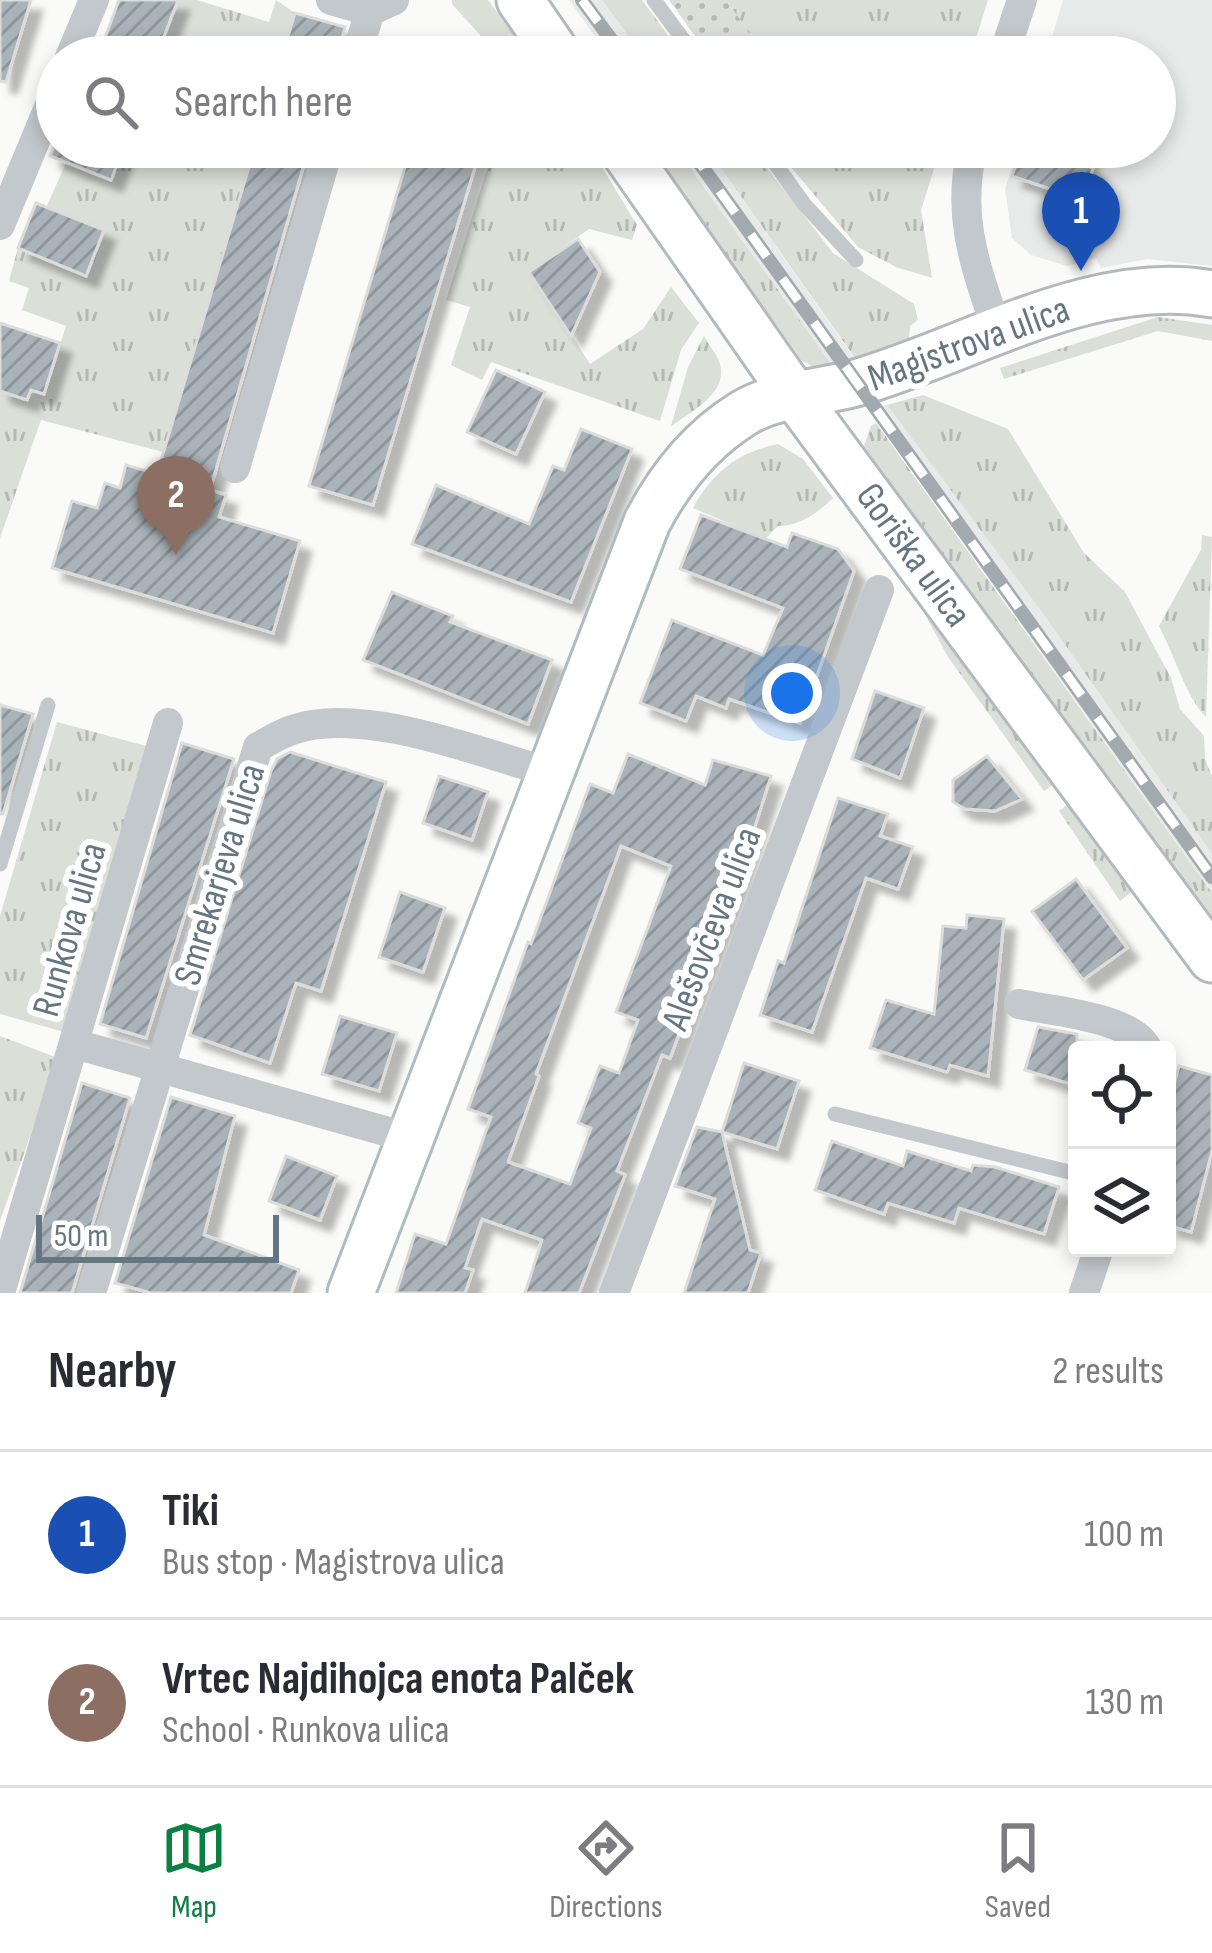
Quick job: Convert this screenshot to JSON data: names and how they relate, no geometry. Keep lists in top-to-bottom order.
{
  "streets": {
    "street": [
      "Magistrova ulica",
      "Goriška ulica",
      "Smrekarjeva ulica",
      "Alešovčeva ulica",
      "Runkova ulica"
    ]
  },
  "crossings": [
    ["Magistrova ulica", "Goriška ulica"]
  ],
  "scale_bar": "50 m",
  "page": {
    "search": "Search here",
    "pins": ["1", "2"],
    "scale": "50 m",
    "heading": ["Nearby", "2 results"],
    "list": [
      {
        "mark": "1",
        "name": "Tiki",
        "note": "Bus stop · Magistrova ulica",
        "value": "100 m"
      },
      {
        "mark": "2",
        "name": "Vrtec Najdihojca enota Palček",
        "note": "School · Runkova ulica",
        "value": "130 m"
      }
    ],
    "nav": ["Map", "Directions", "Saved"]
  }
}
